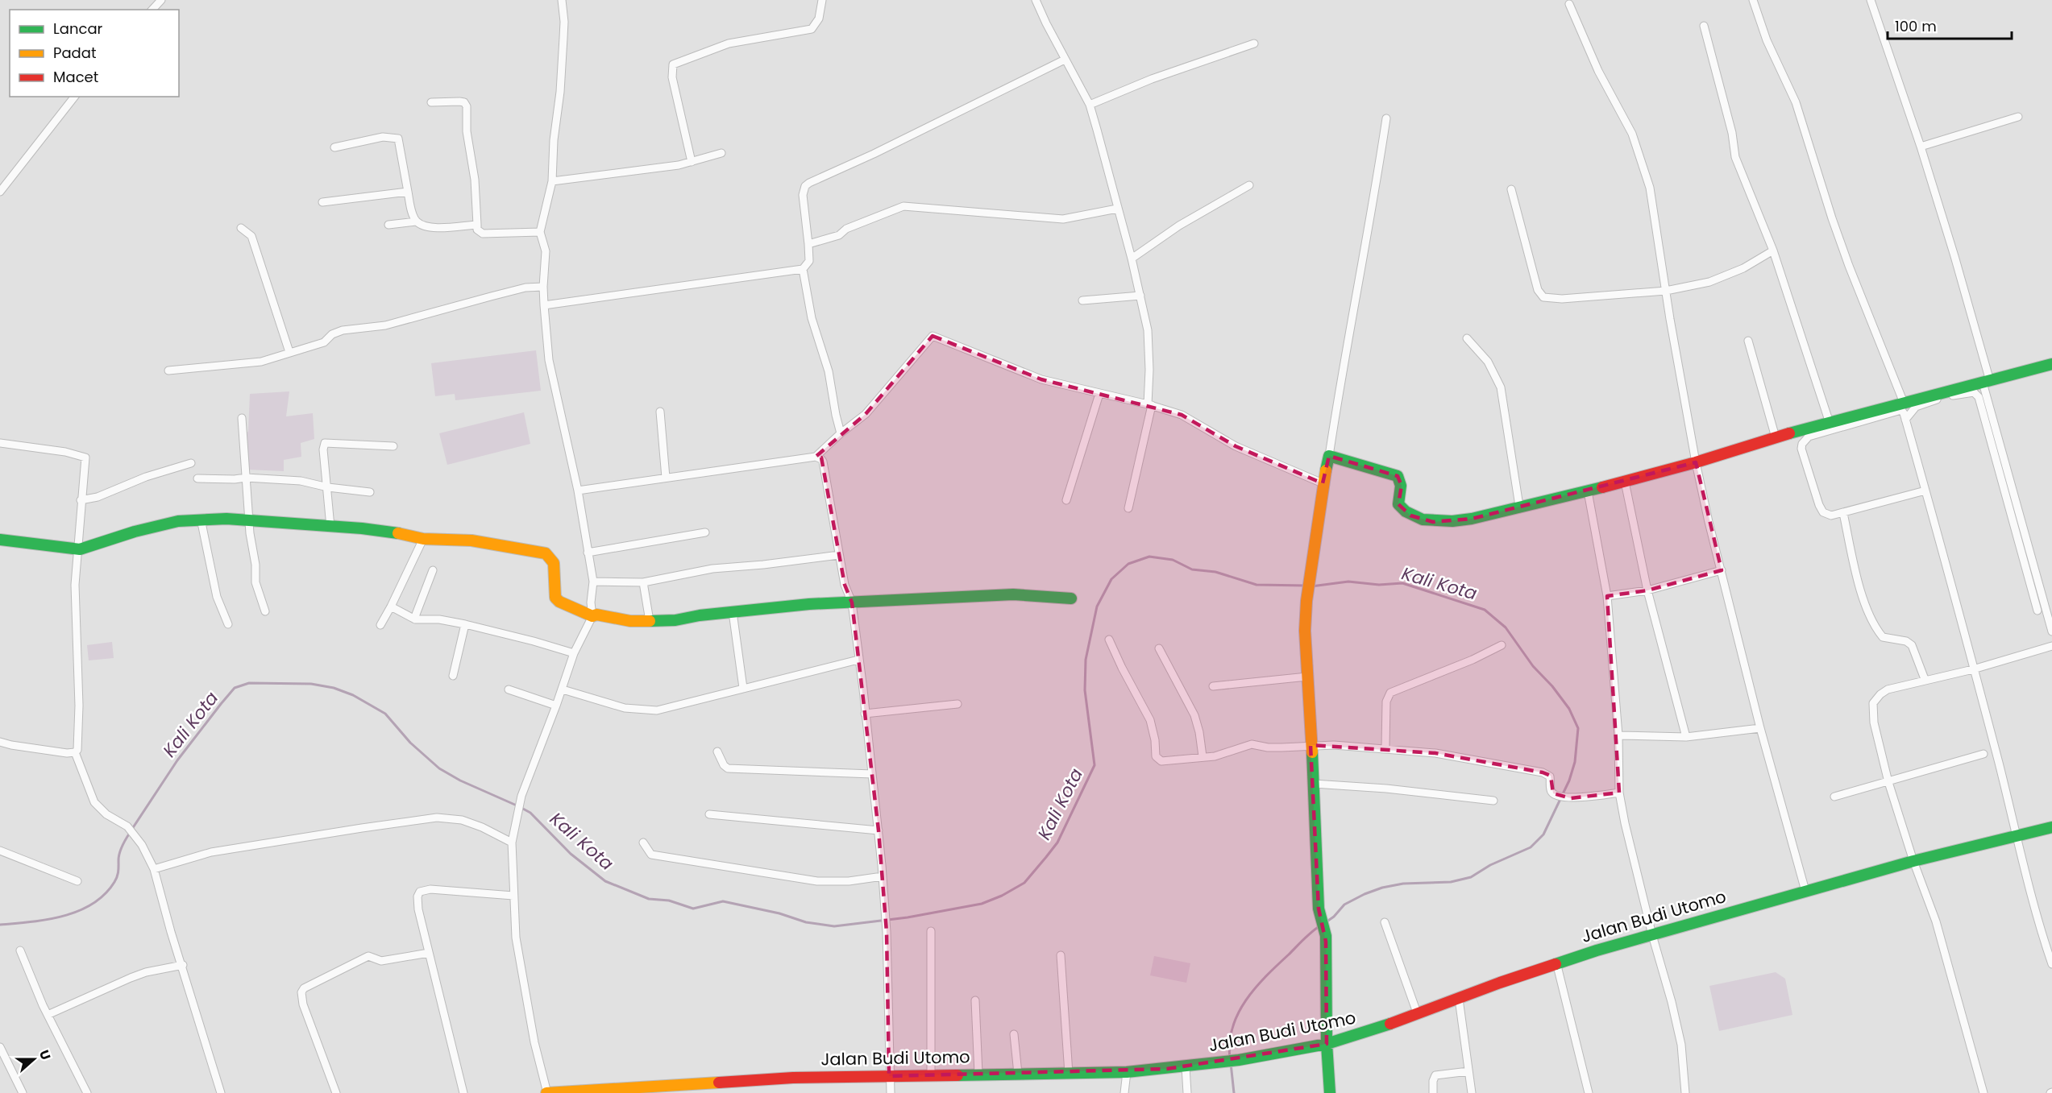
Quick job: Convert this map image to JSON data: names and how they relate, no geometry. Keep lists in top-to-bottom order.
{
  "streets": {
    "street": ["Jalan Budi Utomo"]
  },
  "water": ["Kali Kota"],
  "legend": ["Lancar", "Padat", "Macet"],
  "scale_bar": "100 m",
  "north": "right"
}
